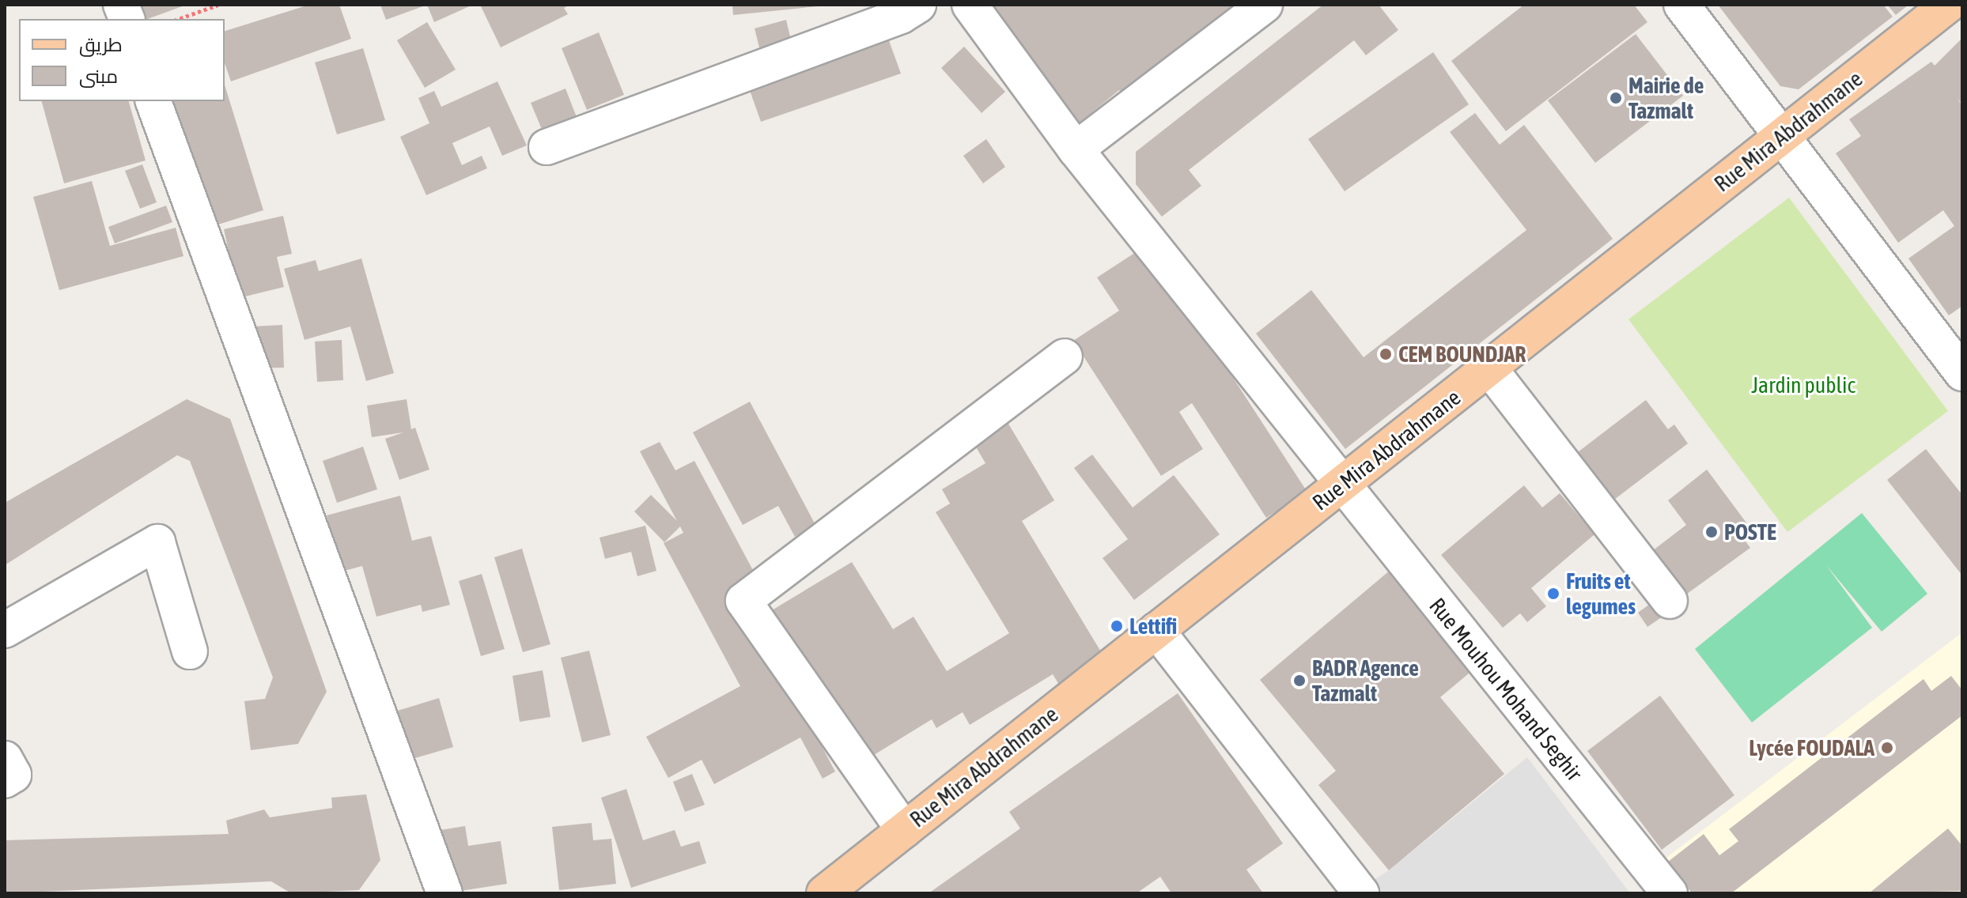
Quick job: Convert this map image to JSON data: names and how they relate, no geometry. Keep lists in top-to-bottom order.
{
  "streets": {
    "main road": ["Rue Mira Abdrahmane"],
    "street": ["Rue Mouhou Mohand Seghir"]
  },
  "crossings": [
    ["Rue Mira Abdrahmane", "Rue Mouhou Mohand Seghir"]
  ],
  "parks": ["Jardin public"],
  "places": [
    "Mairie de Tazmalt",
    "CEM BOUNDJAR",
    "POSTE",
    "Fruits et legumes",
    "Lettifi",
    "BADR Agence Tazmalt",
    "Lycée FOUDALA"
  ],
  "legend": ["طريق", "مبنى"]
}
